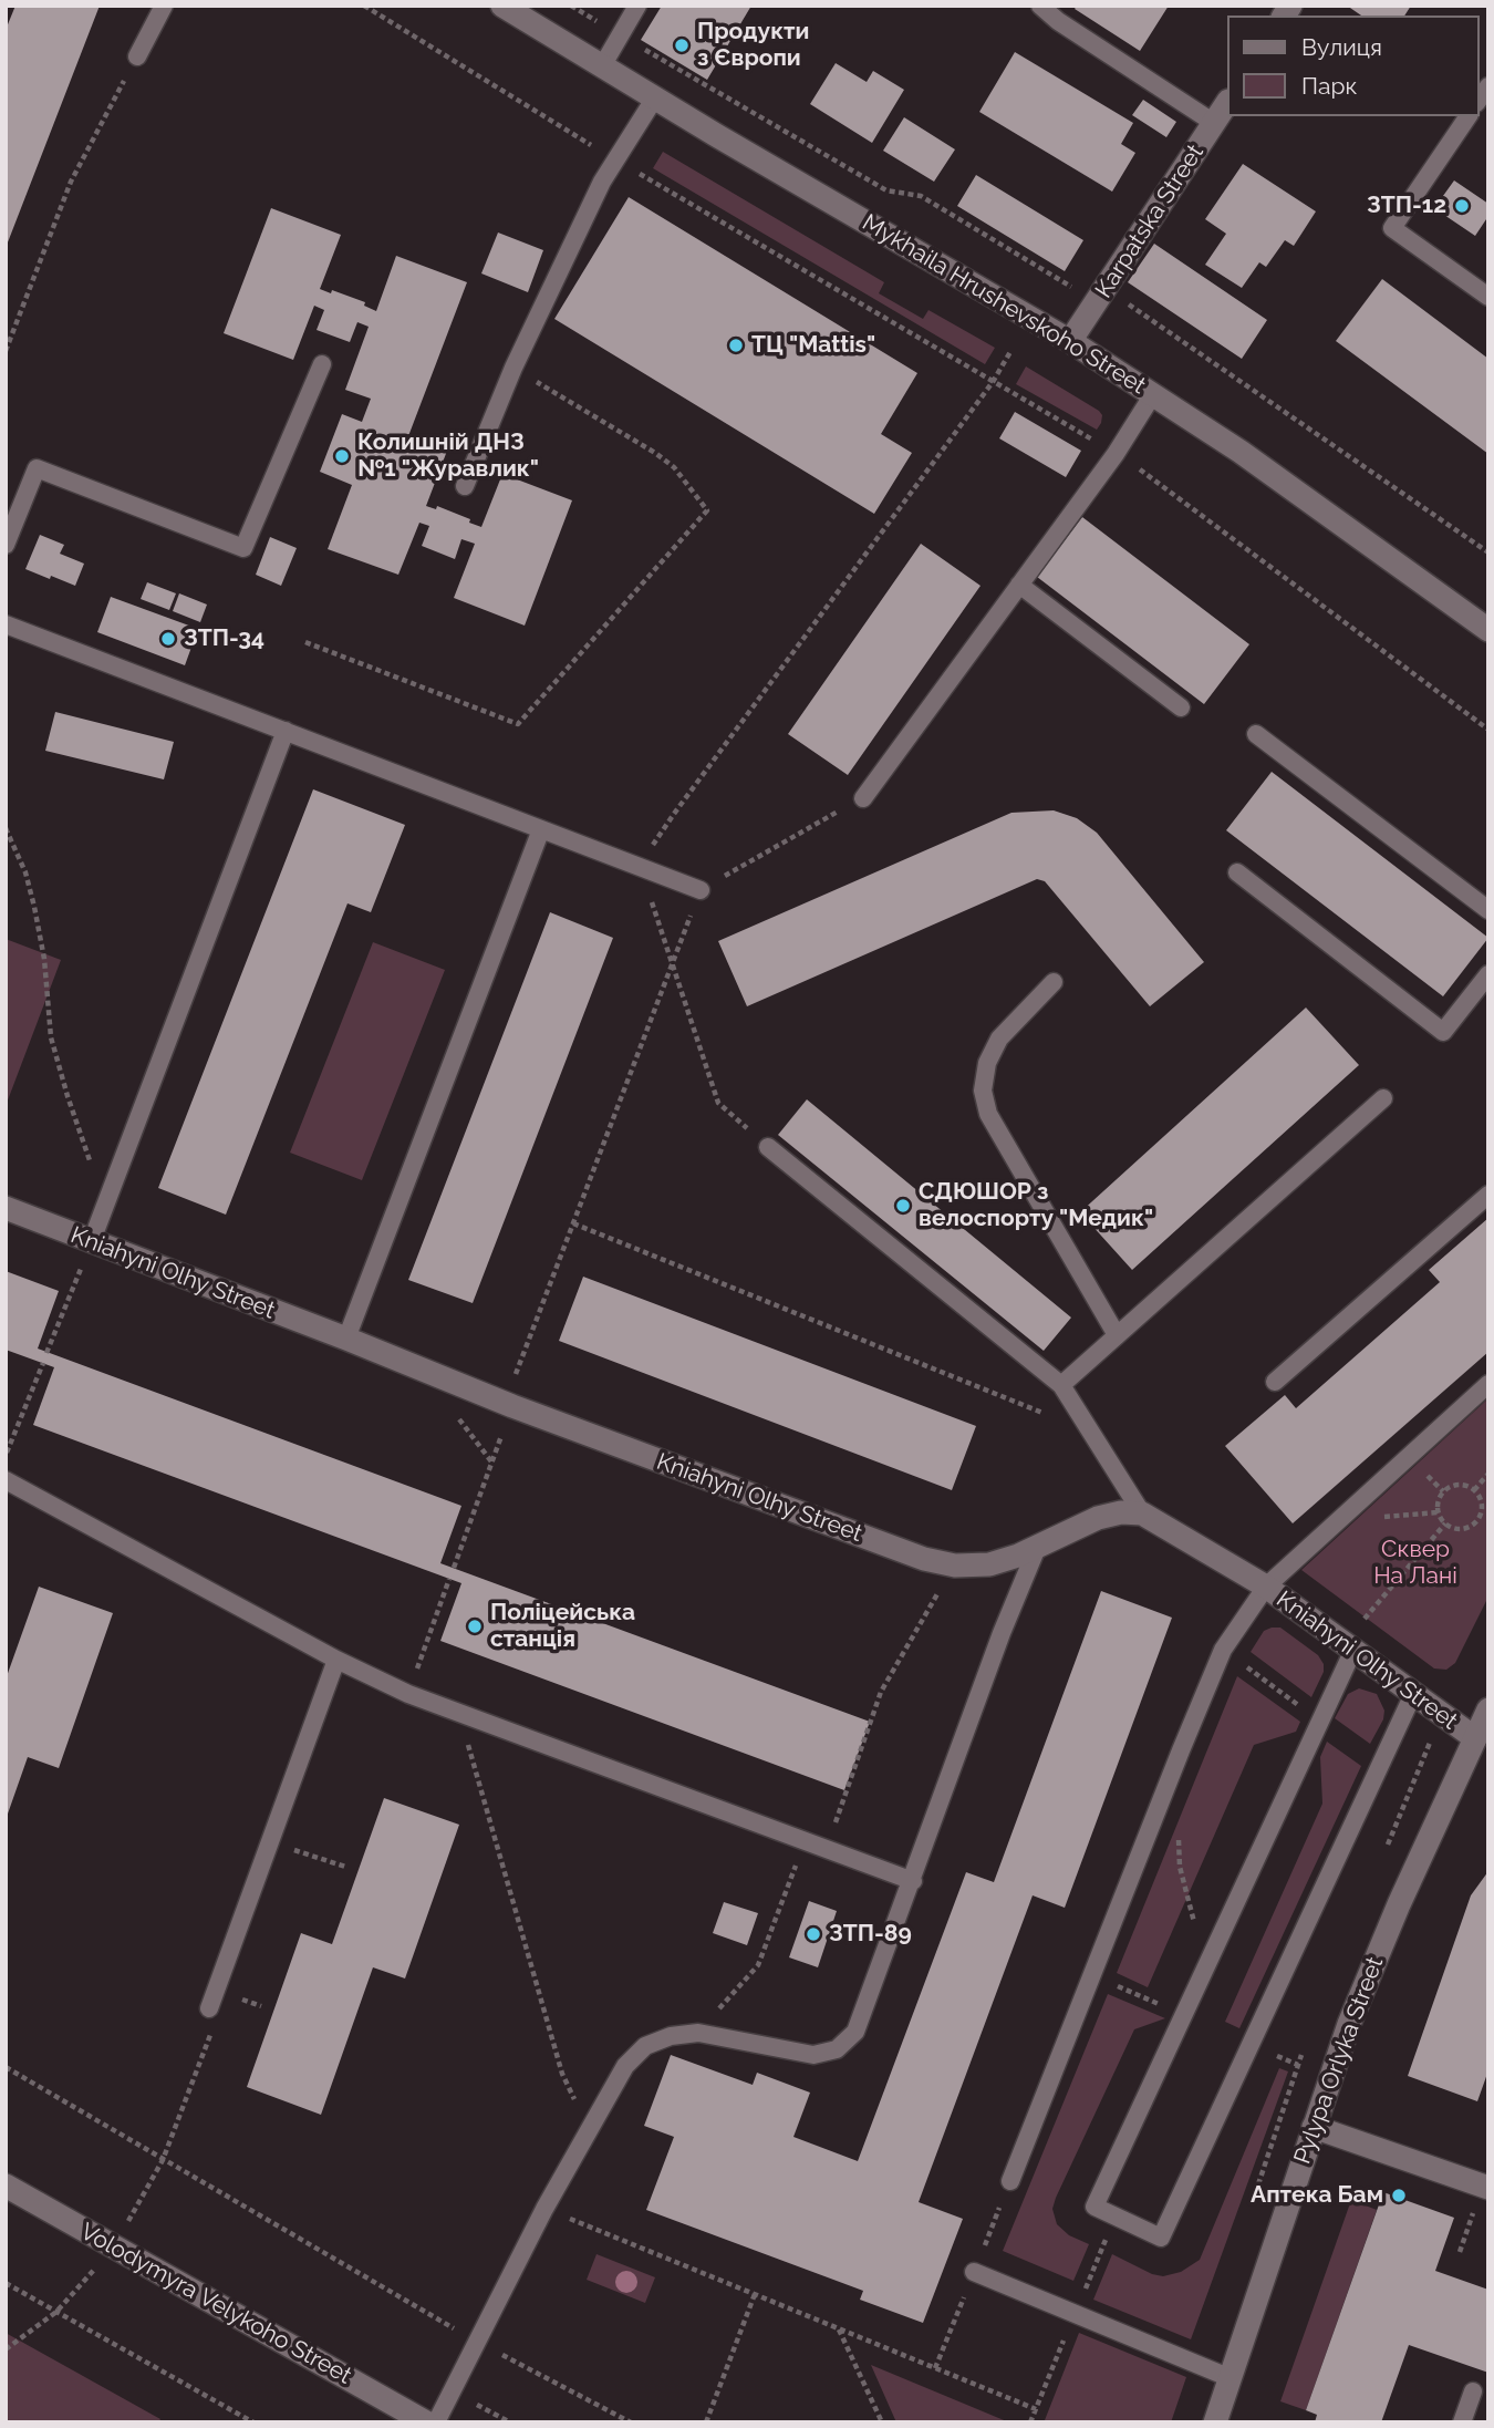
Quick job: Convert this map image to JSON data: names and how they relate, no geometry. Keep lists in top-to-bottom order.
{
  "streets": {
    "street": [
      "Karpatska Street",
      "Mykhaila Hrushevskoho Street",
      "Kniahyni Olhy Street",
      "Pylypa Orlyka Street",
      "Volodymyra Velykoho Street"
    ]
  },
  "crossings": [
    ["Karpatska Street", "Mykhaila Hrushevskoho Street"],
    ["Kniahyni Olhy Street", "Pylypa Orlyka Street"]
  ],
  "parks": ["Сквер На Лані"],
  "places": [
    "Продукти з Європи",
    "ЗТП-12",
    "ТЦ \"Mattis\"",
    "Колишній ДНЗ №1 \"Журавлик\"",
    "ЗТП-34",
    "СДЮШОР з велоспорту \"Медик\"",
    "Поліцейська станція",
    "ЗТП-89",
    "Аптека Бам"
  ],
  "legend": ["Вулиця", "Парк"]
}
